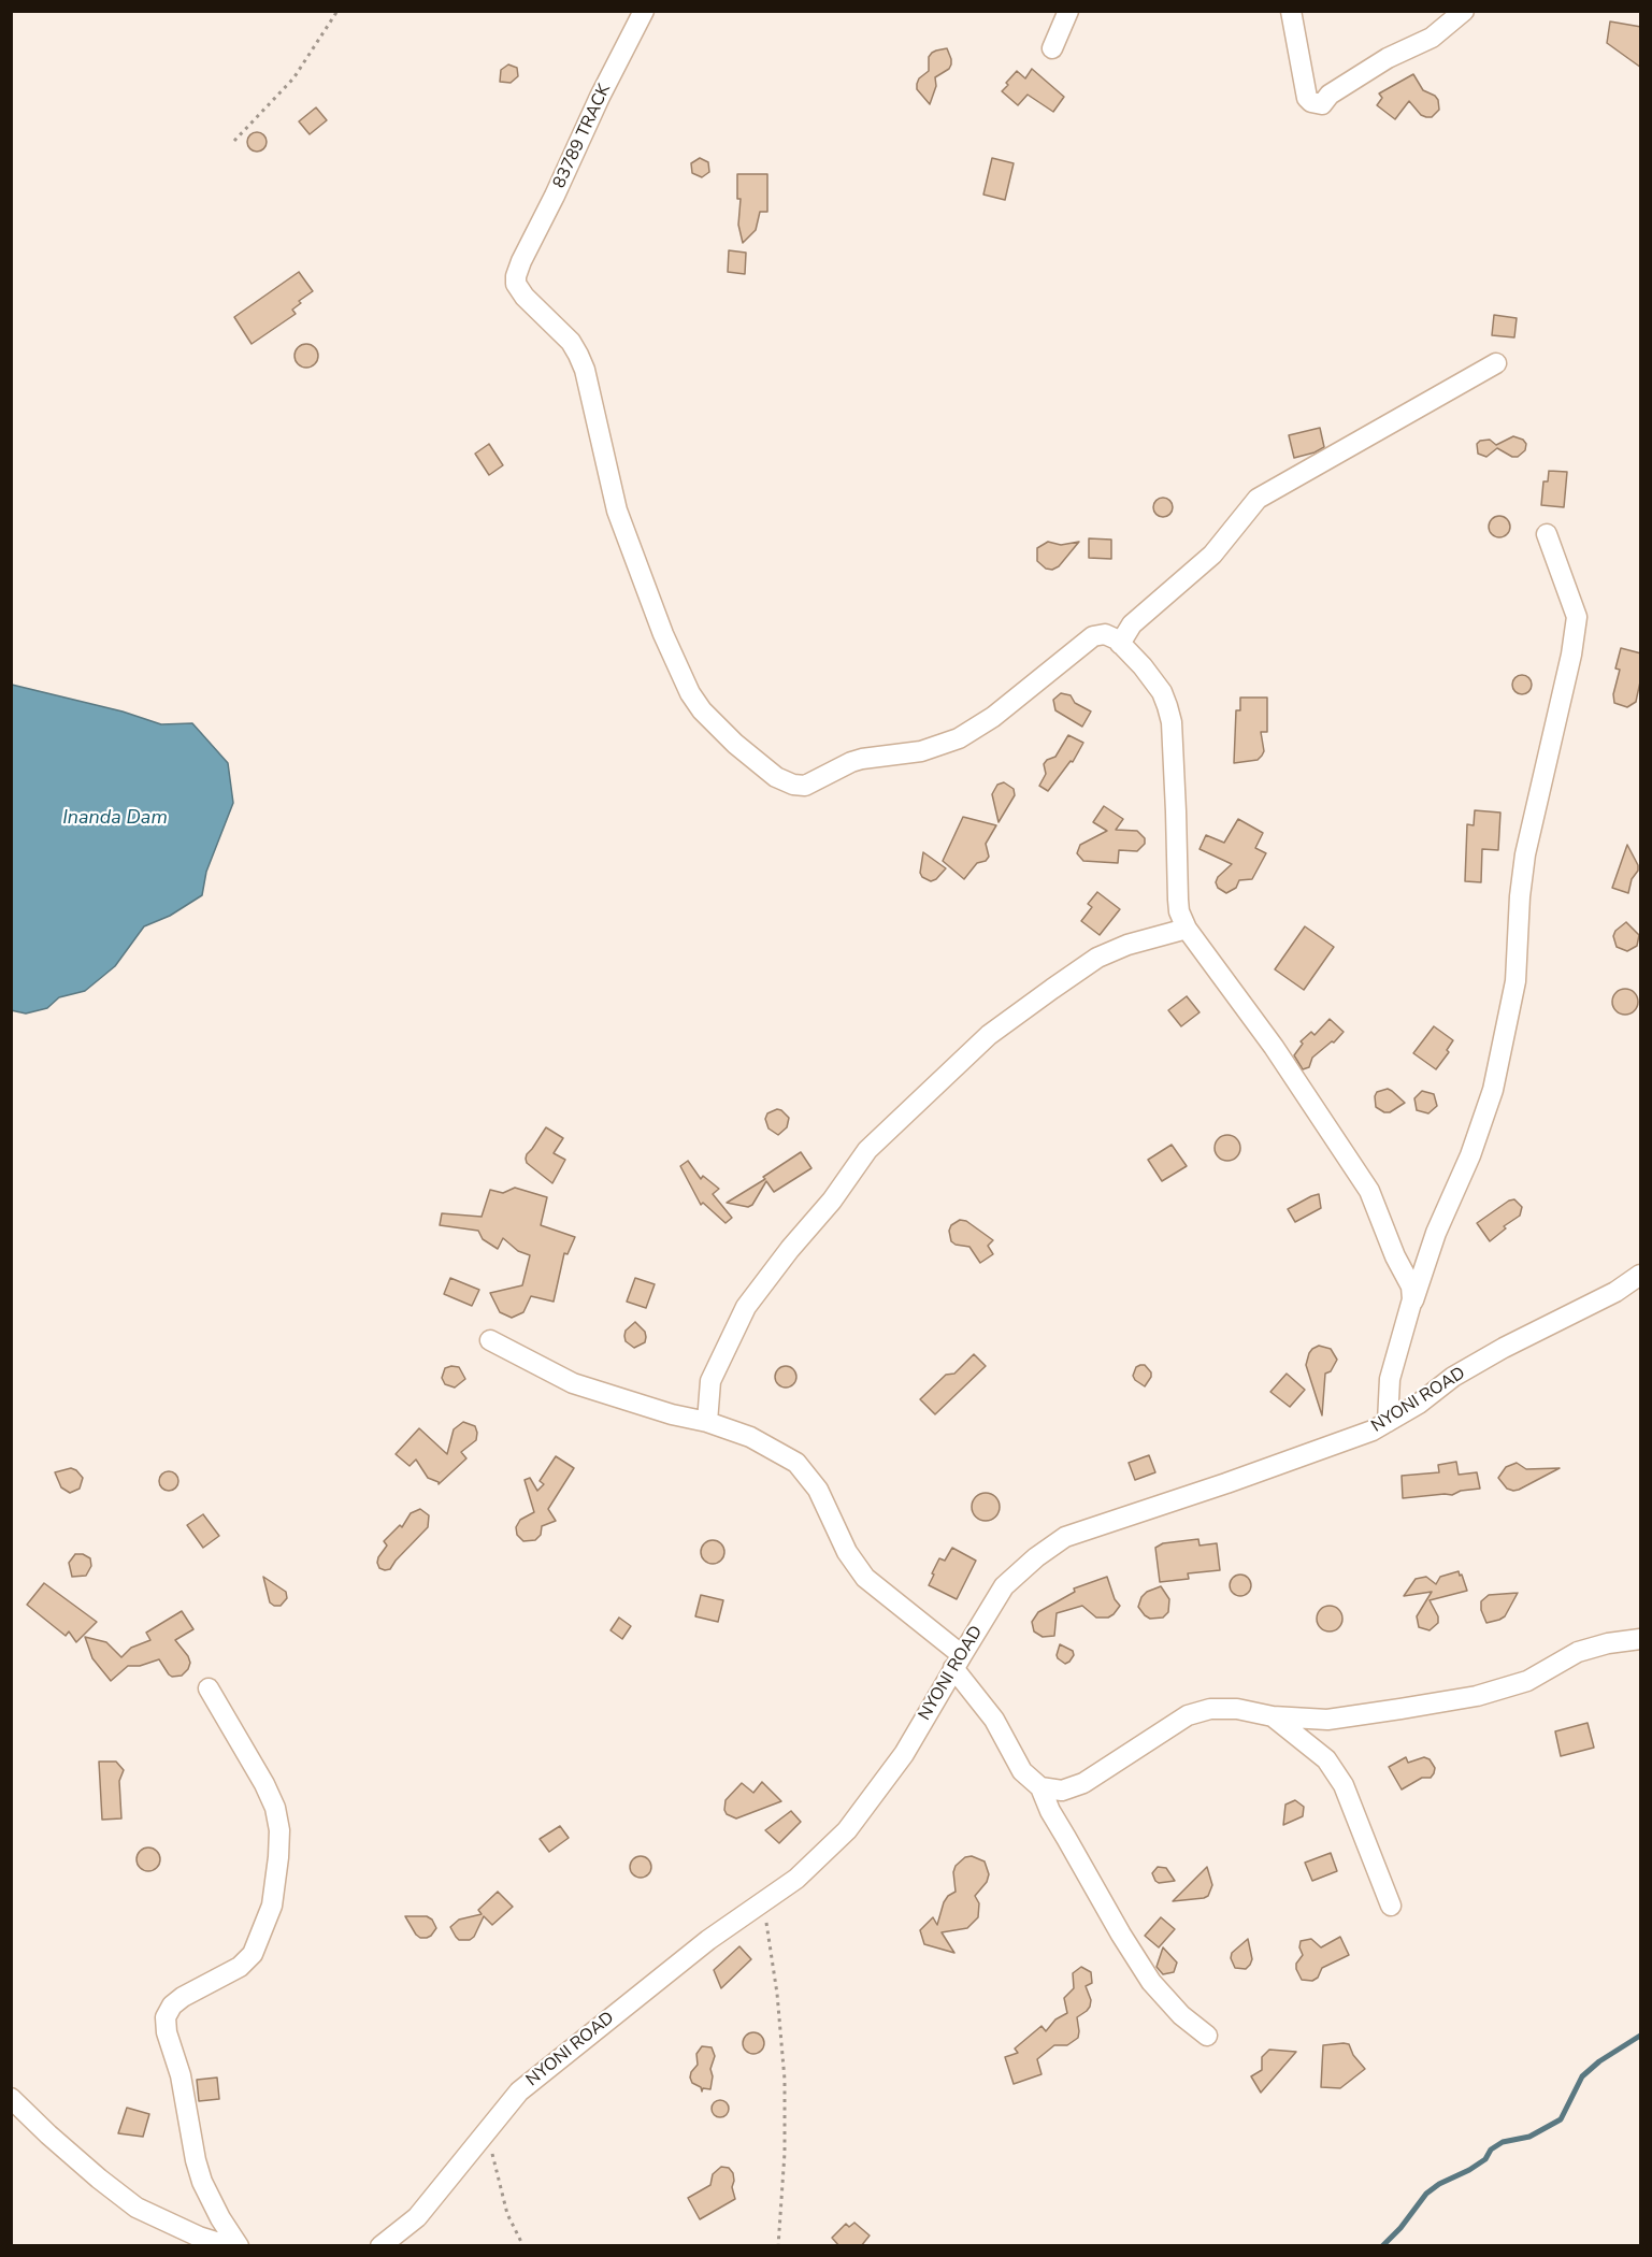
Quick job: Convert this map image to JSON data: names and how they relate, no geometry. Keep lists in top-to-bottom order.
{
  "streets": {
    "street": ["83789 TRACK", "NYONI ROAD"]
  },
  "water": ["Inanda Dam"]
}
